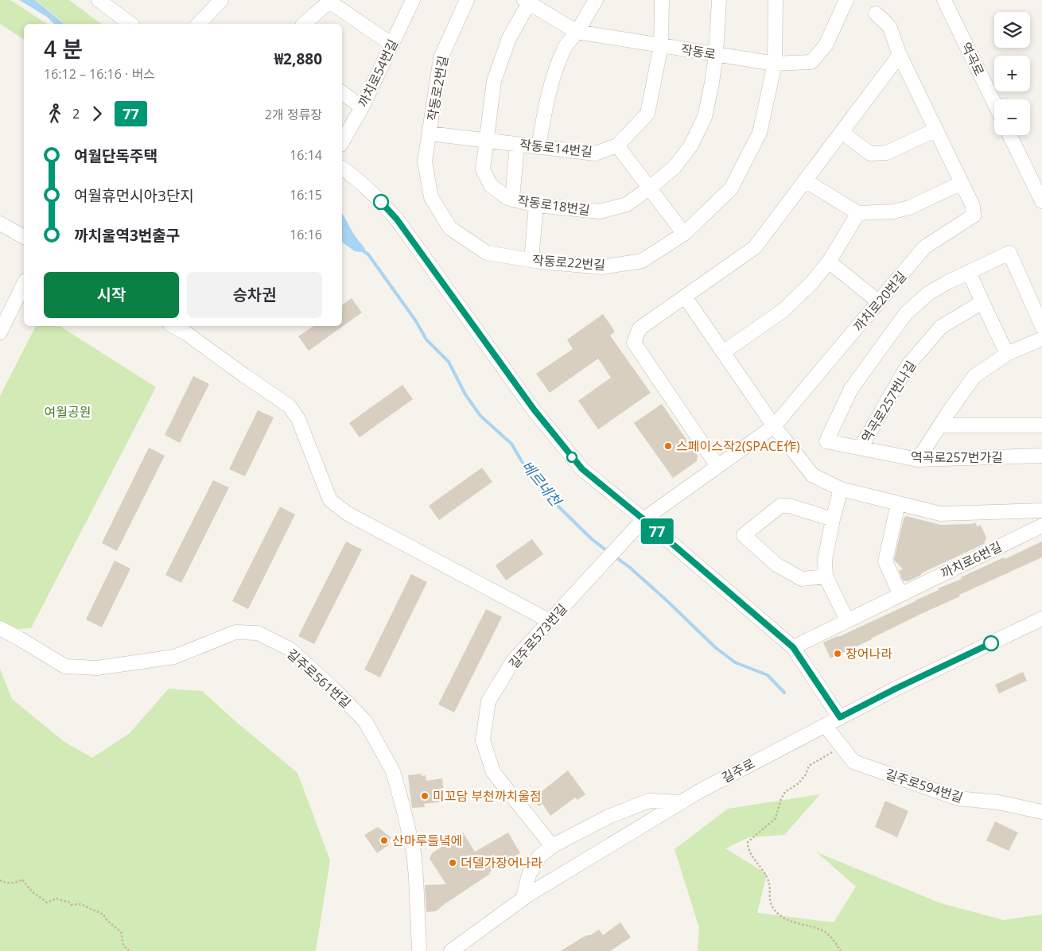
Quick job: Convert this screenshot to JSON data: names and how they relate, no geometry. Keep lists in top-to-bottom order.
{
  "streets": {
    "street": [
      "작동로",
      "역곡로",
      "까치로54번길",
      "작동로2번길",
      "작동로14번길",
      "작동로18번길",
      "작동로22번길",
      "까치로20번길",
      "역곡로257번나길",
      "역곡로257번가길",
      "까치로6번길",
      "길주로573번길",
      "길주로561번길",
      "길주로",
      "길주로594번길"
    ]
  },
  "crossings": [
    ["작동로", "작동로14번길"],
    ["작동로", "작동로18번길"],
    ["작동로", "작동로22번길"],
    ["작동로2번길", "작동로14번길"],
    ["작동로2번길", "작동로22번길"],
    ["작동로14번길", "작동로18번길"],
    ["작동로14번길", "작동로22번길"],
    ["까치로20번길", "길주로573번길"],
    ["역곡로257번나길", "역곡로257번가길"],
    ["길주로", "길주로594번길"]
  ],
  "water": ["베르네천"],
  "parks": ["여월공원"],
  "places": [
    "스페이스작2(SPACE作)",
    "장어나라",
    "미꼬담 부천까치울점",
    "산마루들녘에",
    "더델가장어나라"
  ],
  "lines": ["bus line 77"],
  "page": {
    "on_map": "77",
    "map_buttons": ["+", "−"],
    "heading": ["4 분", "16:12 – 16:16 · 버스", "₩2,880"],
    "legs": ["2", "77", "2개 정류장"],
    "list": [
      {
        "name": "여월단독주택",
        "value": "16:14"
      },
      {
        "name": "여월휴먼시아3단지",
        "value": "16:15"
      },
      {
        "name": "까치울역3번출구",
        "value": "16:16"
      }
    ],
    "buttons": ["시작", "승차권"]
  }
}
